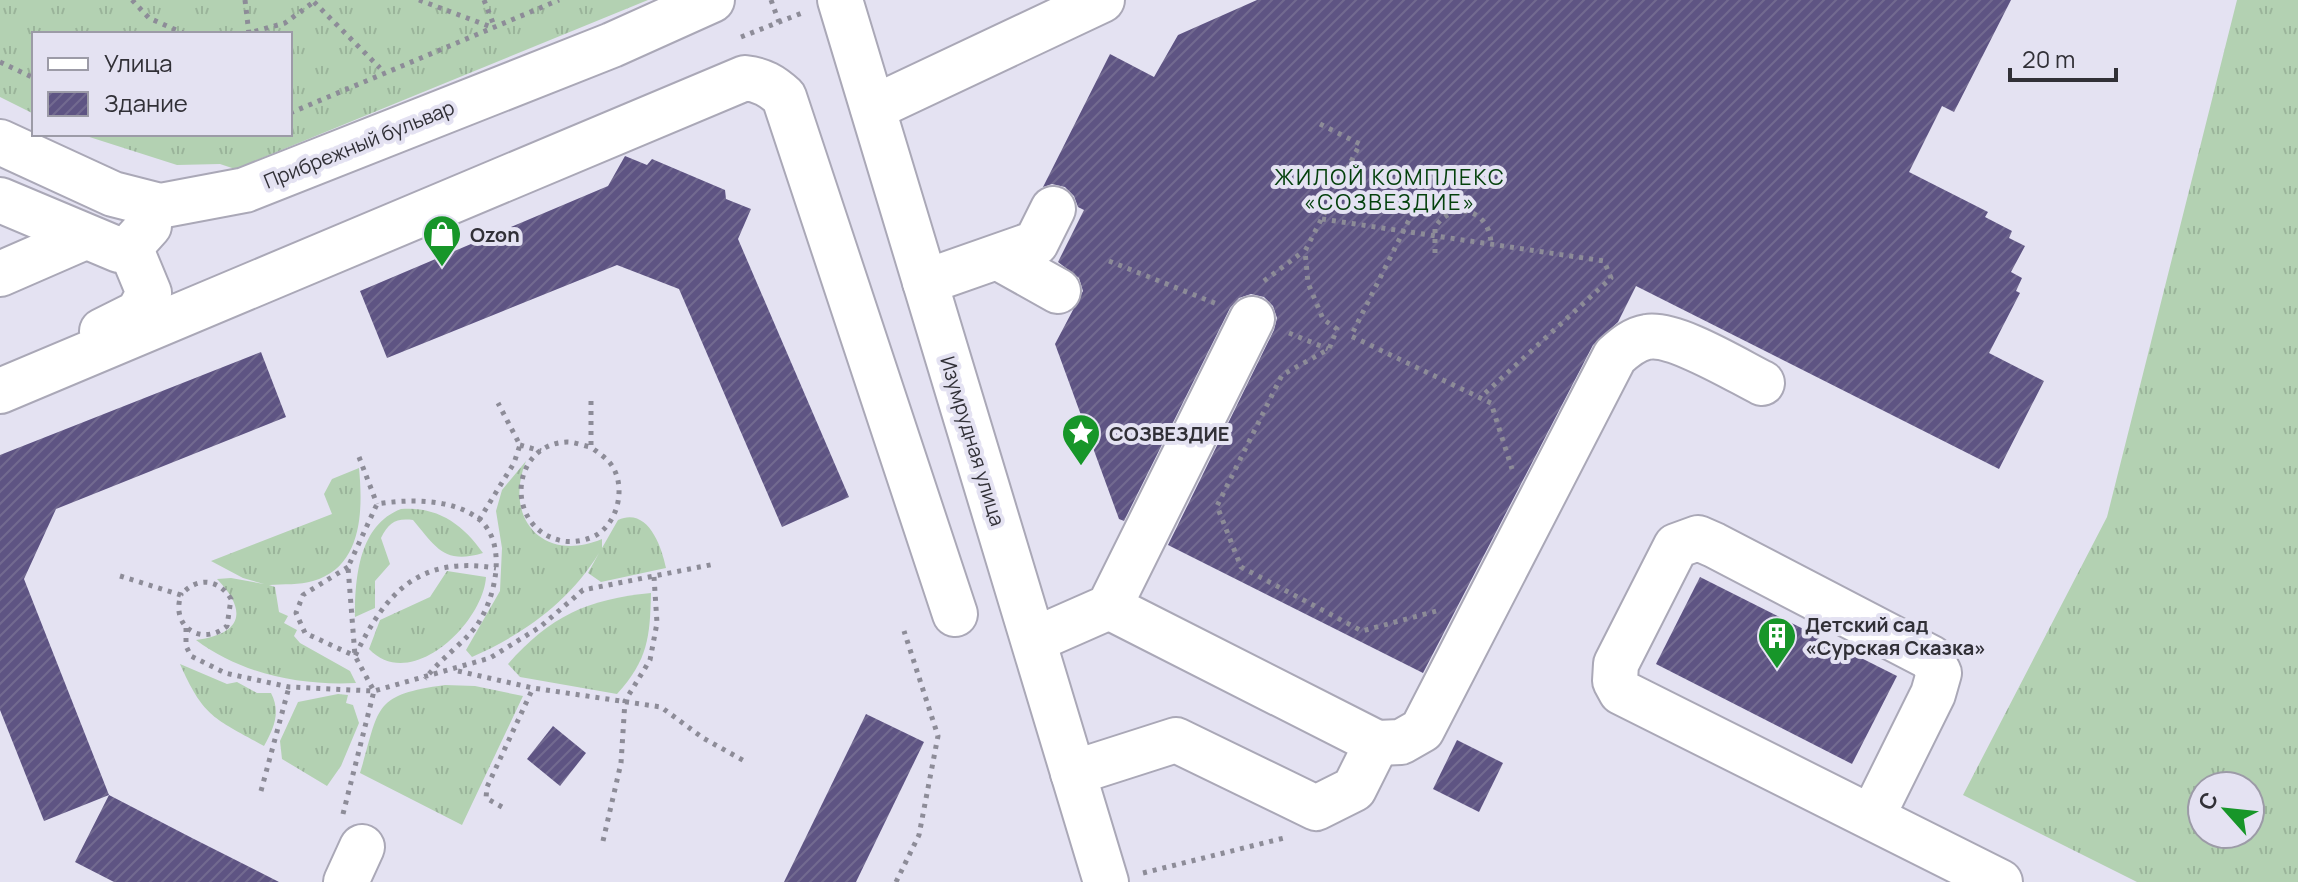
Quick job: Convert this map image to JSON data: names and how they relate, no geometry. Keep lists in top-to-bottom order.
{
  "streets": {
    "street": ["Прибрежный бульвар", "Изумрудная улица"]
  },
  "districts": ["ЖИЛОЙ КОМПЛЕКС «СОЗВЕЗДИЕ»"],
  "places": {
    "shop": ["Ozon"],
    "place": ["СОЗВЕЗДИЕ"],
    "building": ["Детский сад «Сурская Сказка»"]
  },
  "legend": ["Улица", "Здание"],
  "scale_bar": "20 m",
  "north": "top left"
}
